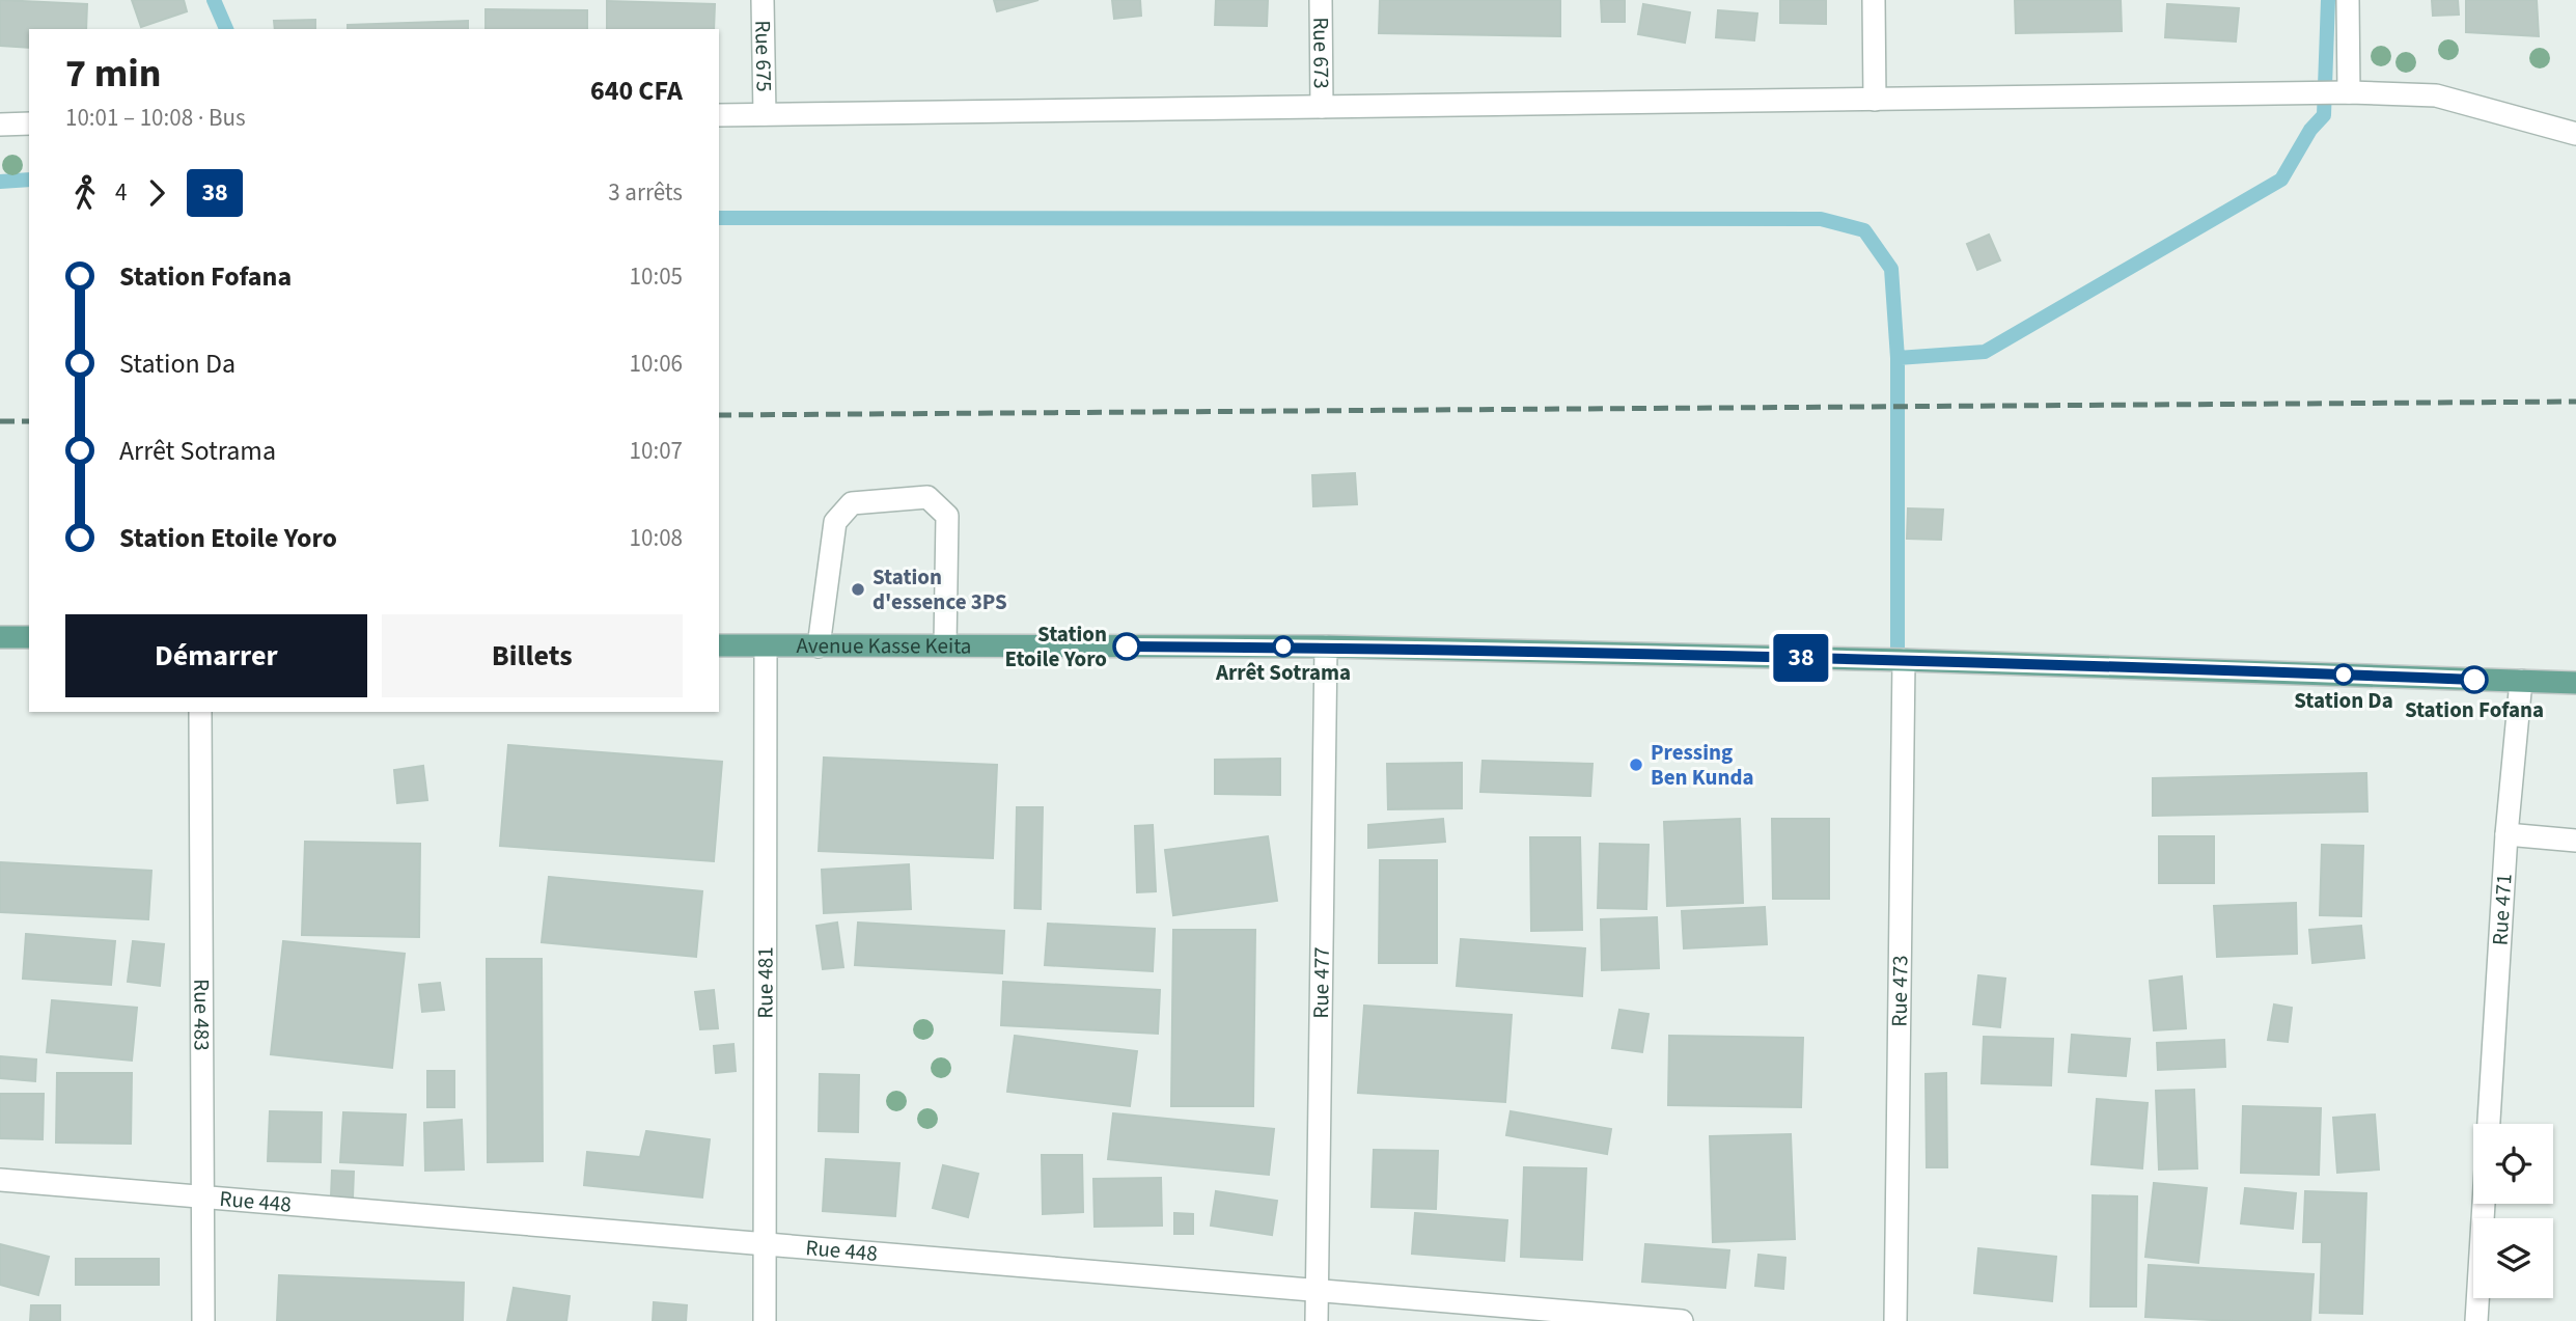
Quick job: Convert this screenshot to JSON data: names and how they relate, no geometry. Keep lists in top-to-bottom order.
{
  "streets": {
    "main road": ["Avenue Kasse Keita"],
    "street": [
      "Rue 673",
      "Rue 675",
      "Rue 471",
      "Rue 481",
      "Rue 477",
      "Rue 473",
      "Rue 483",
      "Rue 448"
    ]
  },
  "crossings": [
    ["Avenue Kasse Keita", "Rue 471"],
    ["Avenue Kasse Keita", "Rue 481"],
    ["Avenue Kasse Keita", "Rue 477"],
    ["Avenue Kasse Keita", "Rue 473"],
    ["Rue 481", "Rue 448"],
    ["Rue 477", "Rue 448"],
    ["Rue 483", "Rue 448"]
  ],
  "places": [
    "Station d'essence 3PS",
    "Station Etoile Yoro",
    "Arrêt Sotrama",
    "Station Da",
    "Station Fofana",
    "Pressing Ben Kunda"
  ],
  "lines": ["bus line 38"],
  "page": {
    "on_map": "38",
    "heading": ["7 min", "10:01 – 10:08 · Bus", "640 CFA"],
    "legs": ["4", "38", "3 arrêts"],
    "list": [
      {
        "name": "Station Fofana",
        "value": "10:05"
      },
      {
        "name": "Station Da",
        "value": "10:06"
      },
      {
        "name": "Arrêt Sotrama",
        "value": "10:07"
      },
      {
        "name": "Station Etoile Yoro",
        "value": "10:08"
      }
    ],
    "buttons": ["Démarrer", "Billets"]
  }
}
